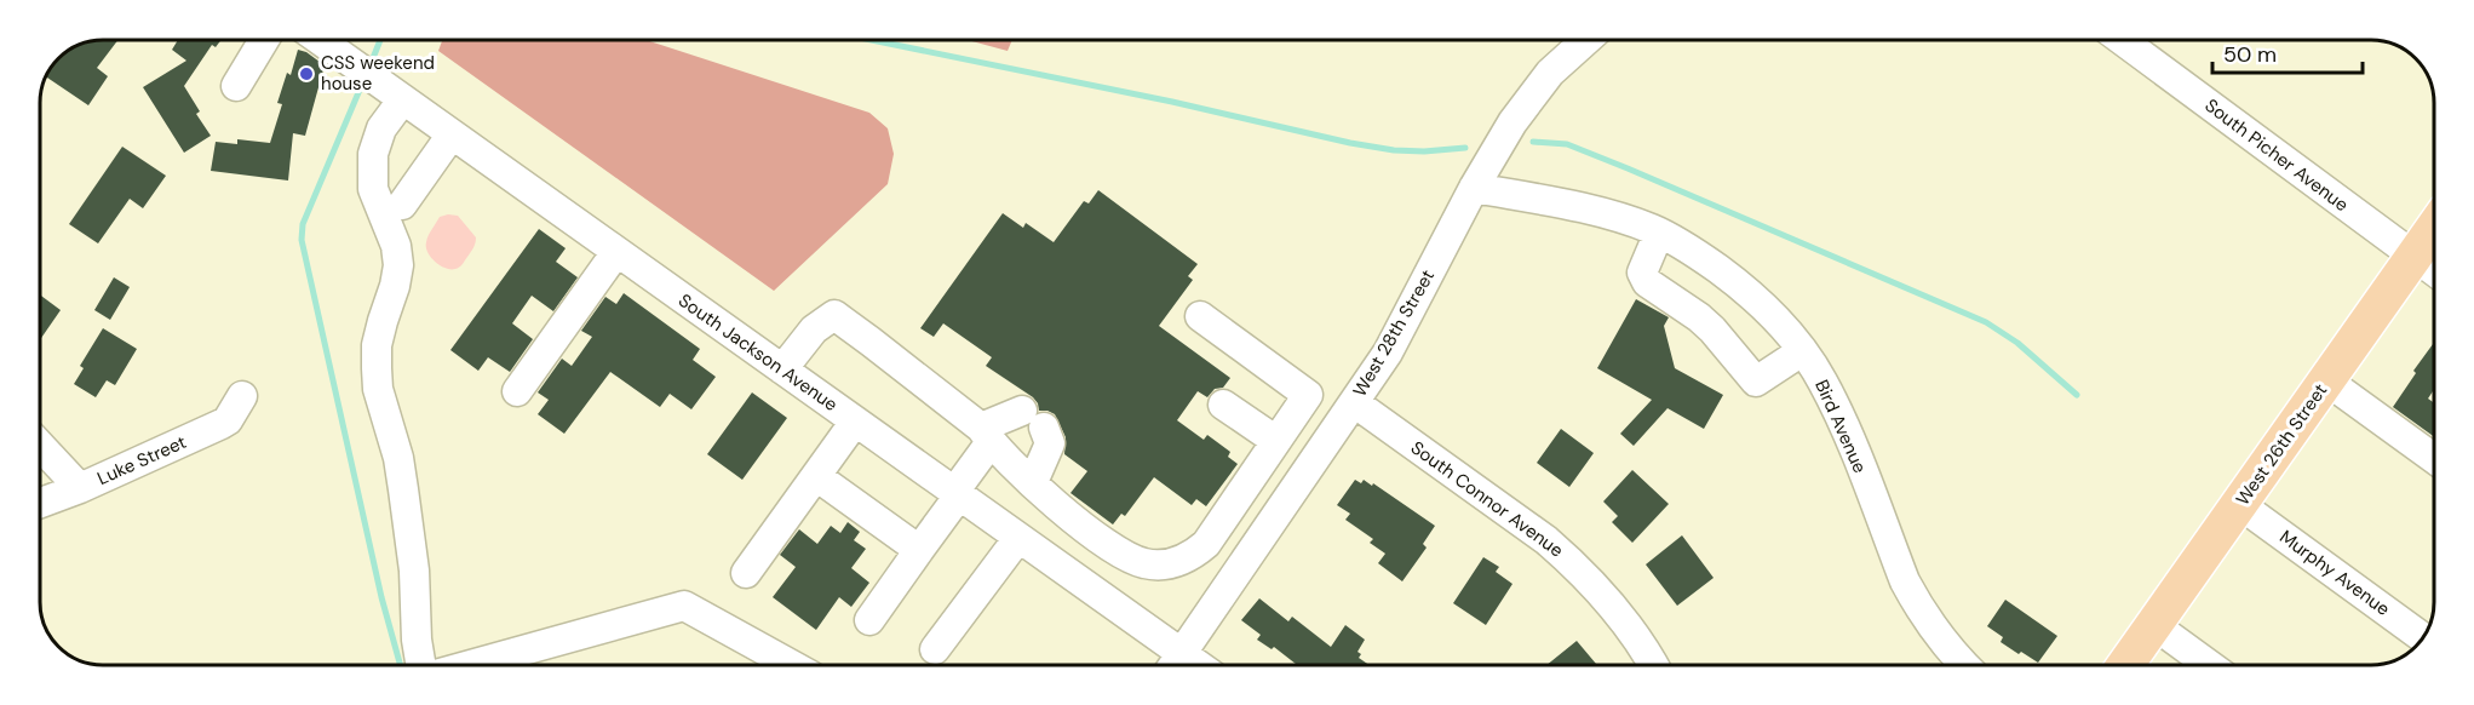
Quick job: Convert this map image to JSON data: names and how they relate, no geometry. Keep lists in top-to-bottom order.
{
  "streets": {
    "main road": ["West 26th Street"],
    "street": [
      "South Picher Avenue",
      "West 28th Street",
      "South Jackson Avenue",
      "Bird Avenue",
      "Luke Street",
      "South Connor Avenue",
      "Murphy Avenue"
    ]
  },
  "crossings": [
    ["South Picher Avenue", "West 26th Street"],
    ["West 28th Street", "South Jackson Avenue"],
    ["West 28th Street", "Bird Avenue"],
    ["West 28th Street", "South Connor Avenue"],
    ["West 26th Street", "Murphy Avenue"]
  ],
  "places": ["CSS weekend house"],
  "scale_bar": "50 m"
}
